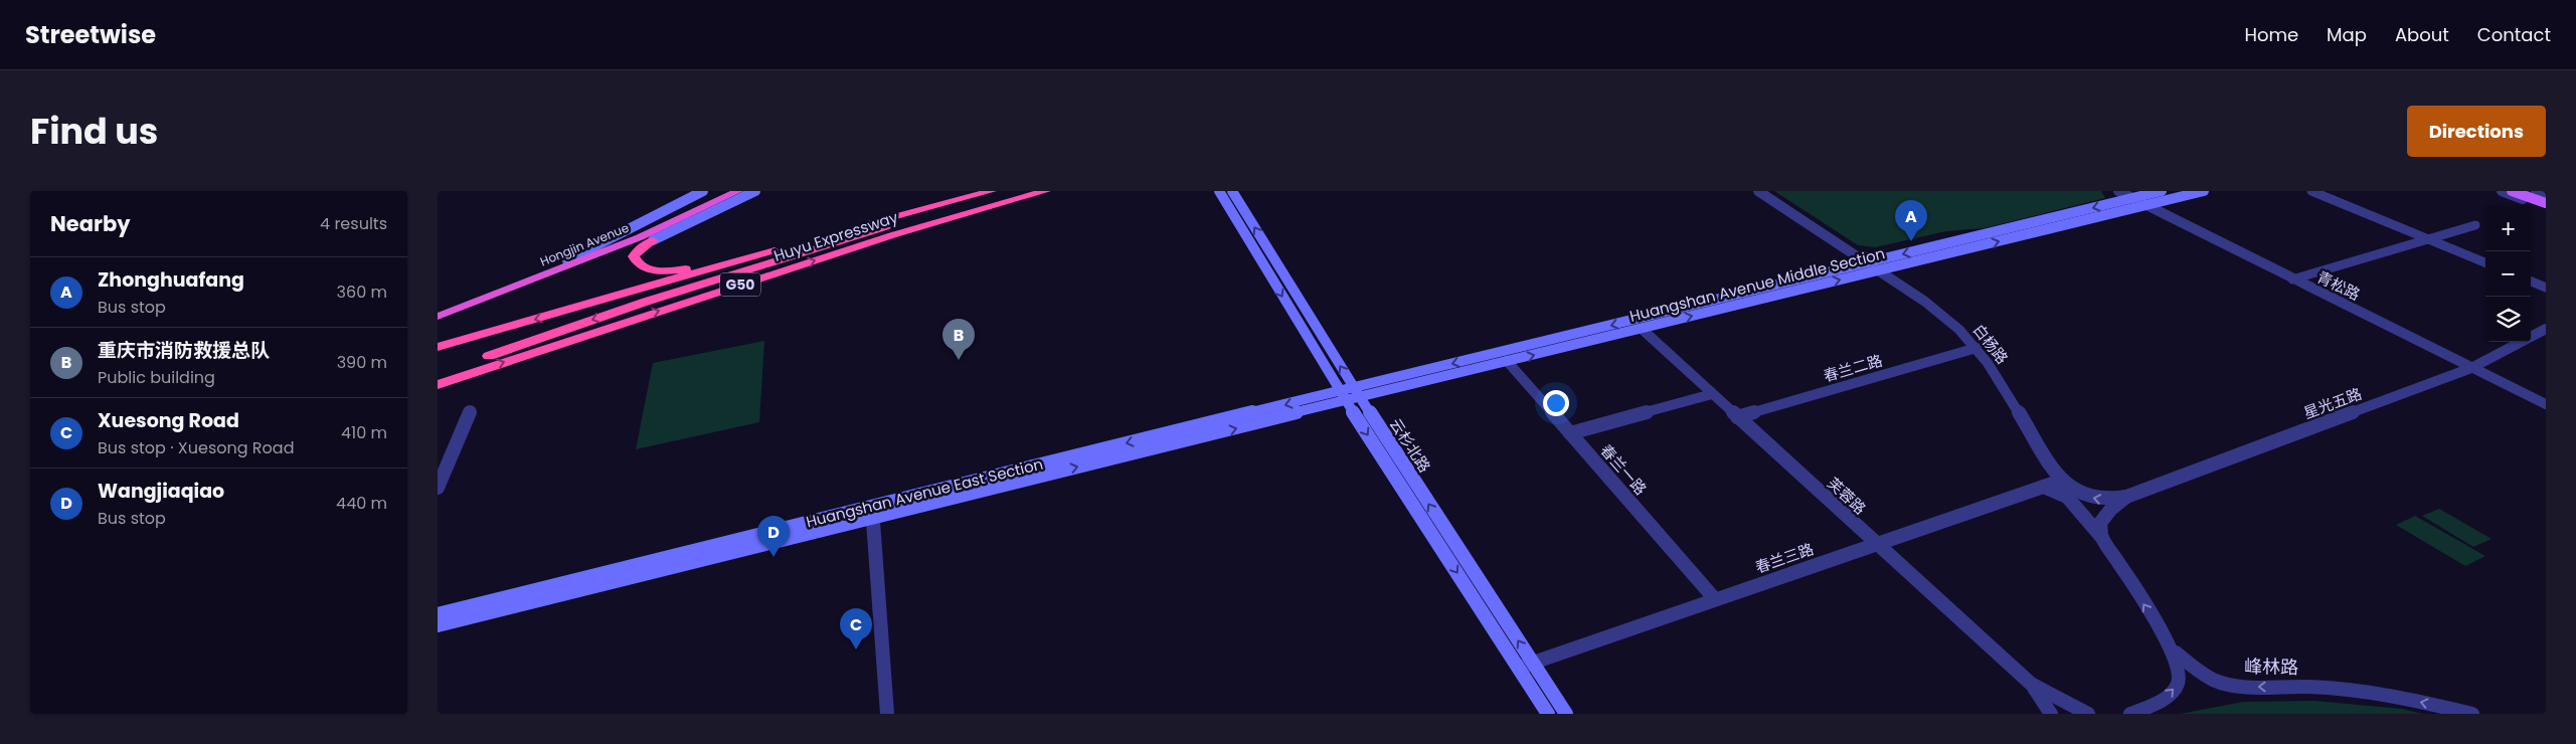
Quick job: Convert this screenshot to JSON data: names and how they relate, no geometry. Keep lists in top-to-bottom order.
{
  "streets": {
    "highway": ["Huyu Expressway", "Hongjin Avenue", "G50"],
    "main road": ["Huangshan Avenue Middle Section", "云杉北路", "Huangshan Avenue East Section"],
    "street": [
      "青松路",
      "白杨路",
      "春兰二路",
      "星光五路",
      "春兰一路",
      "芙蓉路",
      "春兰三路",
      "峰林路"
    ]
  },
  "crossings": [
    ["Huangshan Avenue Middle Section", "青松路"],
    ["Huangshan Avenue Middle Section", "白杨路"],
    ["Huangshan Avenue Middle Section", "云杉北路"],
    ["Huangshan Avenue Middle Section", "春兰一路"],
    ["Huangshan Avenue Middle Section", "Huangshan Avenue East Section"],
    ["Huangshan Avenue Middle Section", "芙蓉路"],
    ["青松路", "星光五路"],
    ["白杨路", "春兰二路"],
    ["白杨路", "星光五路"],
    ["白杨路", "春兰三路"],
    ["春兰二路", "芙蓉路"],
    ["云杉北路", "Huangshan Avenue East Section"],
    ["云杉北路", "春兰三路"],
    ["春兰一路", "春兰三路"],
    ["芙蓉路", "春兰三路"]
  ],
  "one_way": ["峰林路"],
  "page": {
    "header": "Streetwise",
    "nav": [
      "Home",
      "Map",
      "About",
      "Contact"
    ],
    "title": "Find us",
    "buttons": "Directions",
    "heading": ["Nearby", "4 results"],
    "pins": [
      "A",
      "B",
      "D",
      "C"
    ],
    "map_buttons": ["+", "−"],
    "list": [
      {
        "mark": "A",
        "name": "Zhonghuafang",
        "note": "Bus stop",
        "value": "360 m"
      },
      {
        "mark": "B",
        "name": "重庆市消防救援总队",
        "note": "Public building",
        "value": "390 m"
      },
      {
        "mark": "C",
        "name": "Xuesong Road",
        "note": "Bus stop · Xuesong Road",
        "value": "410 m"
      },
      {
        "mark": "D",
        "name": "Wangjiaqiao",
        "note": "Bus stop",
        "value": "440 m"
      }
    ]
  }
}
